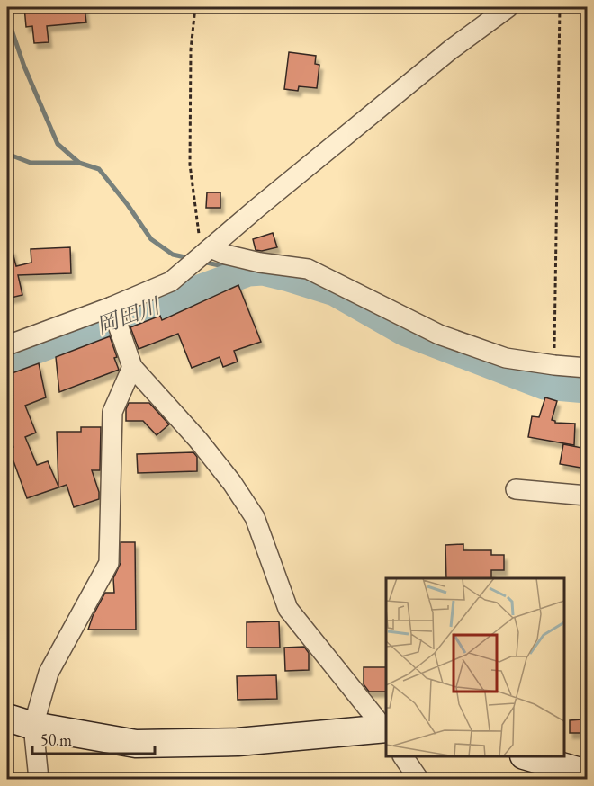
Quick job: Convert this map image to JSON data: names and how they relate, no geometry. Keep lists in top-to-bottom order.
{
  "water": ["岡田川"],
  "scale_bar": "50 m"
}
